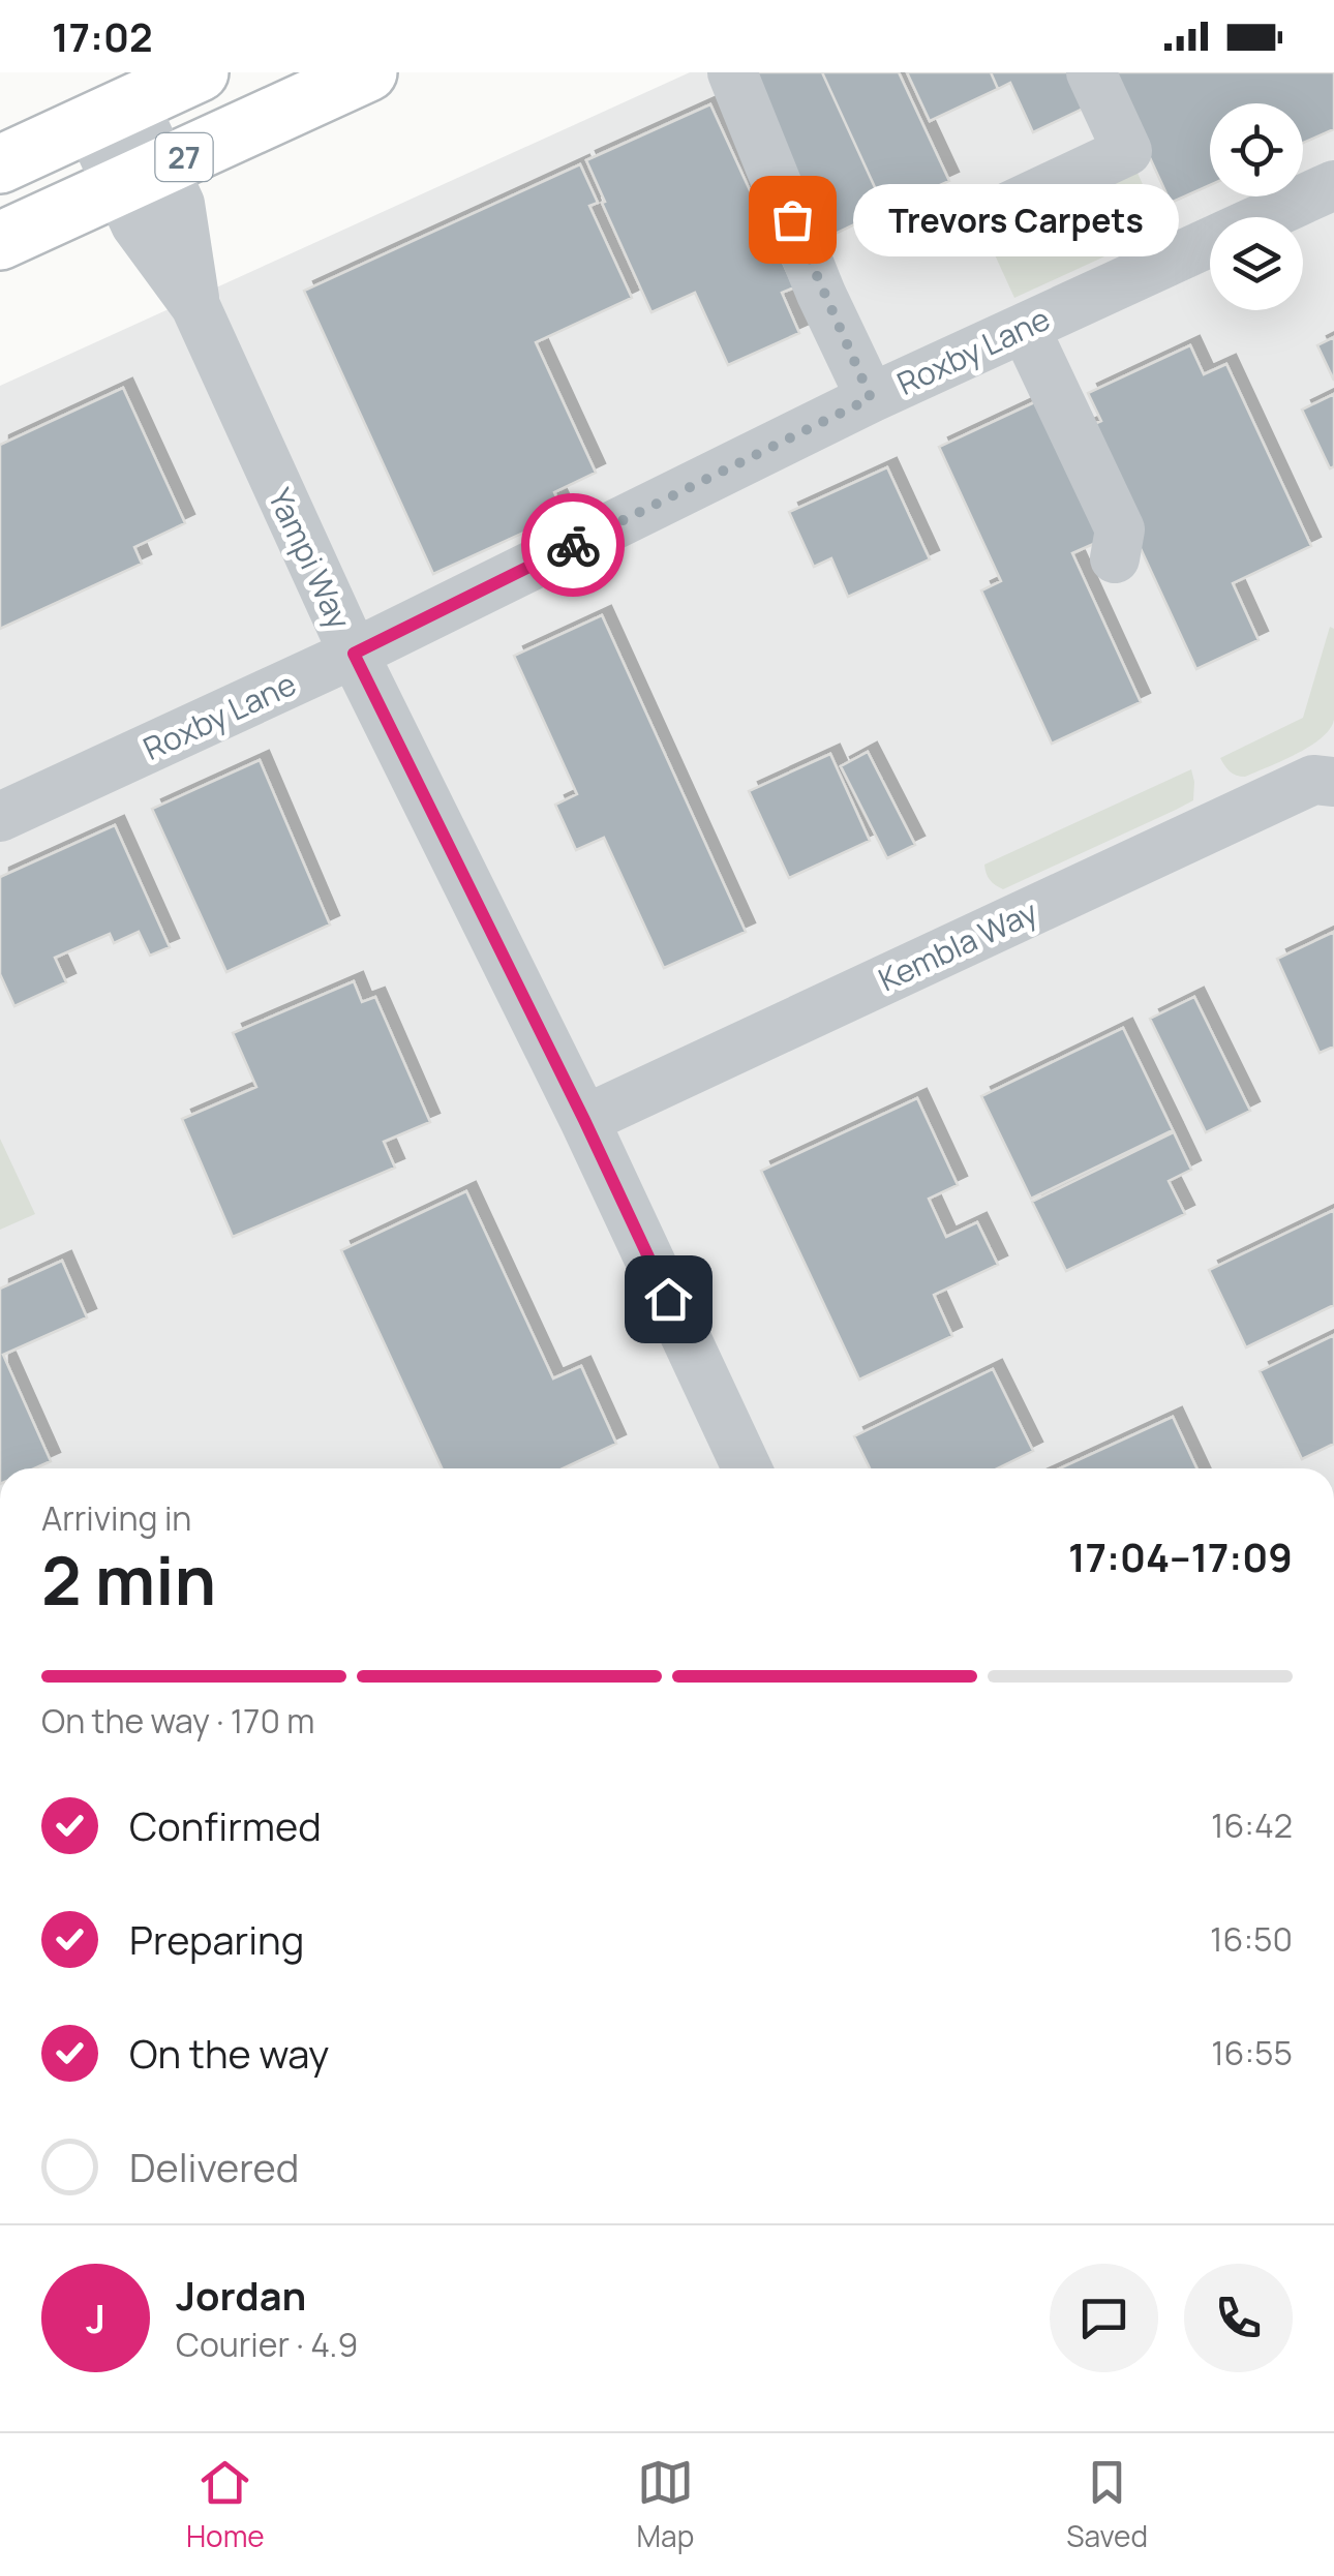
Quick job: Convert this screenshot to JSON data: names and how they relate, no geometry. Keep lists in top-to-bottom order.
{
  "streets": {
    "main road": ["27"],
    "street": ["Roxby Lane", "Yampi Way", "Kembla Way"]
  },
  "crossings": [
    ["27", "Yampi Way"],
    ["Roxby Lane", "Yampi Way"],
    ["Yampi Way", "Kembla Way"]
  ],
  "places": ["Trevors Carpets"],
  "page": {
    "status": "17:02",
    "bubble": "Trevors Carpets",
    "heading": ["2 min", "Arriving in", "17:04–17:09"],
    "panel": ["Jordan", "Courier · 4.9"],
    "bar": "On the way · 170 m",
    "list": [
      ["Confirmed", "16:42"],
      ["Preparing", "16:50"],
      ["On the way", "16:55"],
      "Delivered"
    ],
    "round": "J",
    "tabs": ["Home", "Map", "Saved"]
  }
}
